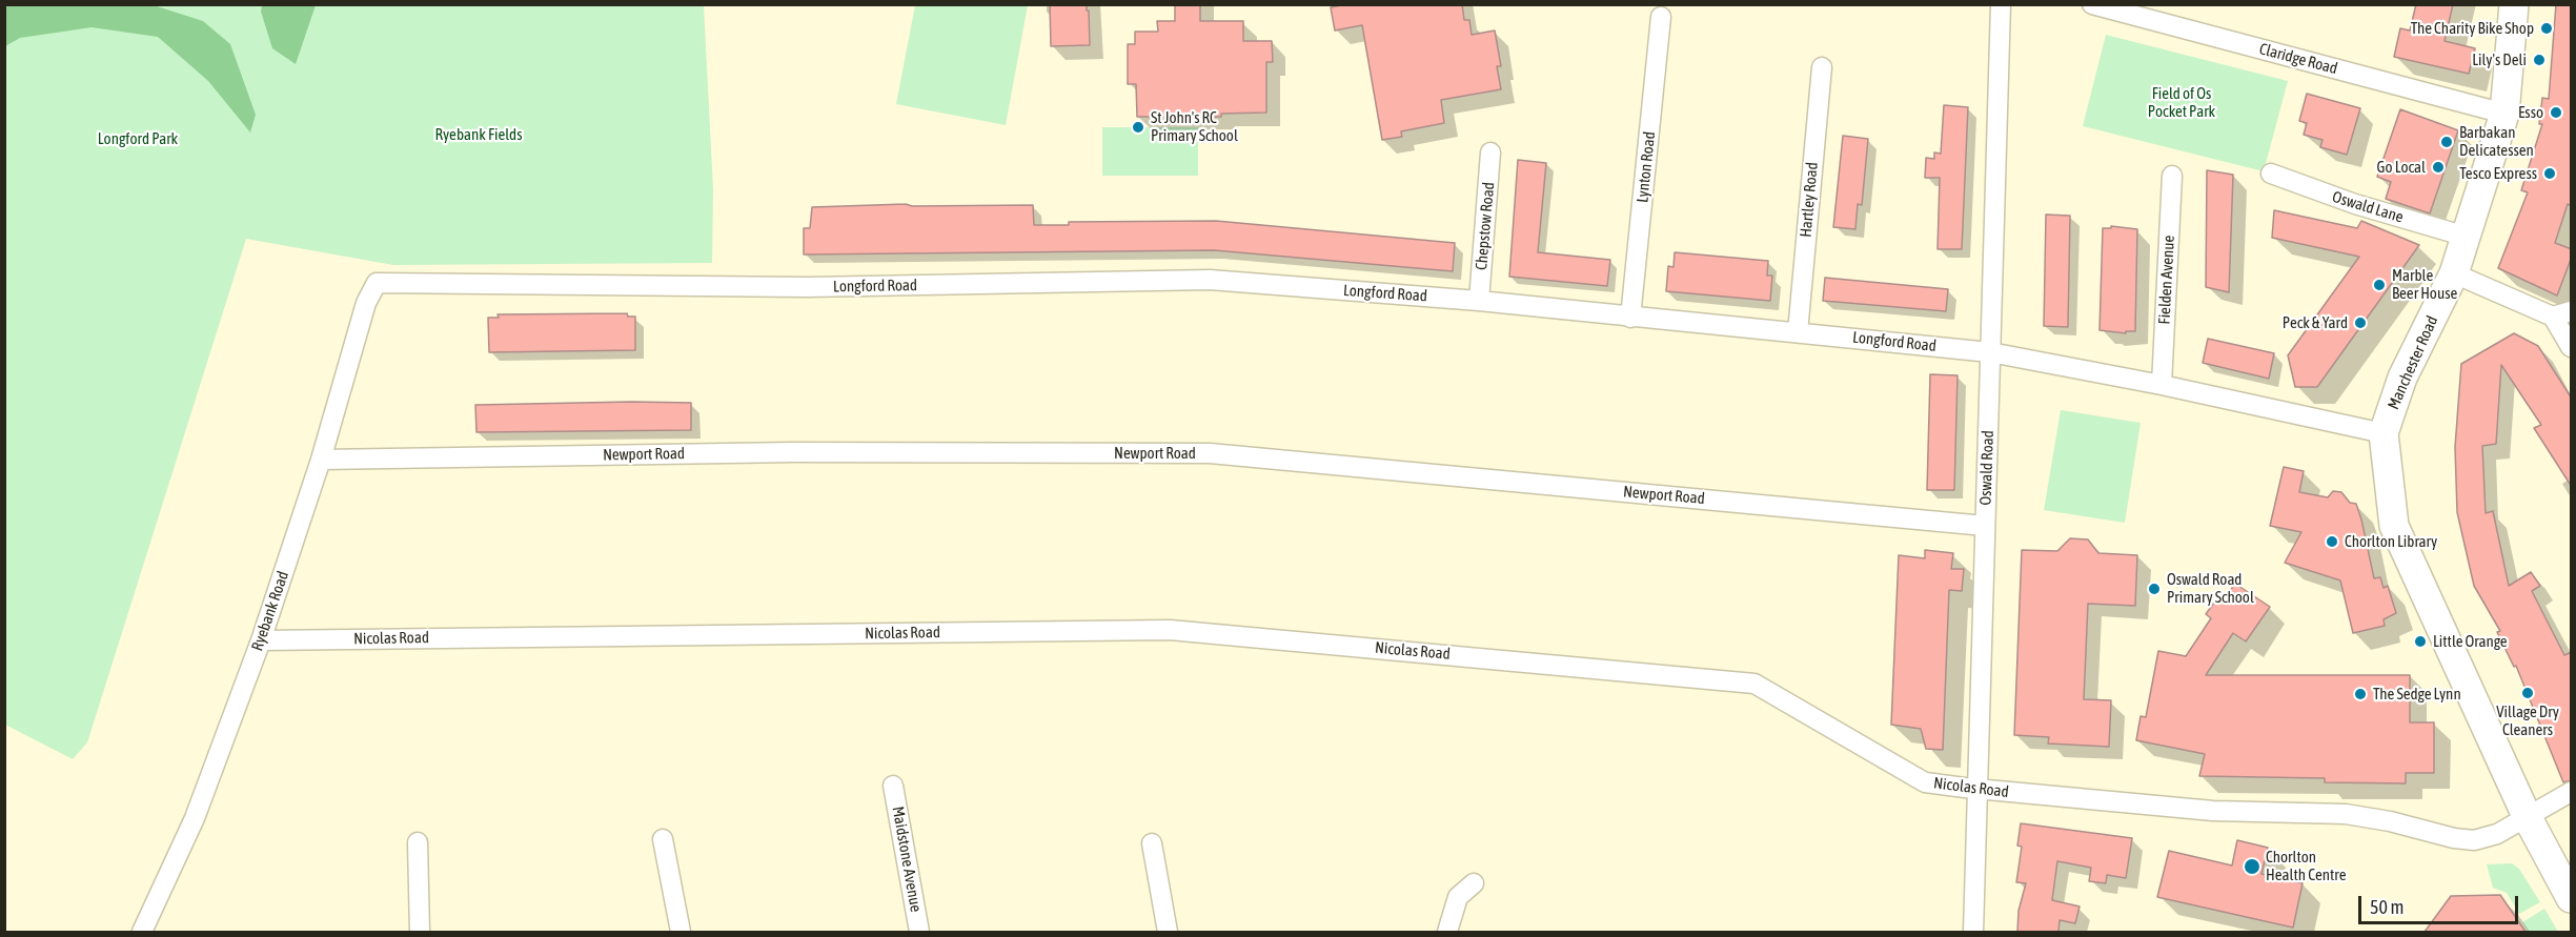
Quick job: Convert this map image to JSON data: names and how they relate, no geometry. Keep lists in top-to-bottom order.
{
  "streets": {
    "main road": ["Manchester Road"],
    "street": [
      "Claridge Road",
      "Lynton Road",
      "Hartley Road",
      "Oswald Lane",
      "Chepstow Road",
      "Fielden Avenue",
      "Longford Road",
      "Newport Road",
      "Oswald Road",
      "Ryebank Road",
      "Nicolas Road",
      "Maidstone Avenue"
    ]
  },
  "crossings": [
    ["Claridge Road", "Manchester Road"],
    ["Lynton Road", "Longford Road"],
    ["Hartley Road", "Longford Road"],
    ["Oswald Lane", "Manchester Road"],
    ["Chepstow Road", "Longford Road"],
    ["Fielden Avenue", "Longford Road"],
    ["Longford Road", "Manchester Road"],
    ["Longford Road", "Oswald Road"],
    ["Longford Road", "Ryebank Road"],
    ["Manchester Road", "Nicolas Road"],
    ["Newport Road", "Oswald Road"],
    ["Newport Road", "Ryebank Road"],
    ["Oswald Road", "Nicolas Road"],
    ["Ryebank Road", "Nicolas Road"]
  ],
  "parks": ["Field of Os Pocket Park", "Ryebank Fields", "Longford Park"],
  "places": [
    "The Charity Bike Shop",
    "Lily's Deli",
    "Esso",
    "St John's RC Primary School",
    "Barbakan Delicatessen",
    "Go Local",
    "Tesco Express",
    "Marble Beer House",
    "Peck & Yard",
    "Chorlton Library",
    "Oswald Road Primary School",
    "Little Orange",
    "Village Dry Cleaners",
    "The Sedge Lynn",
    "Chorlton Health Centre"
  ],
  "scale_bar": "50 m"
}
